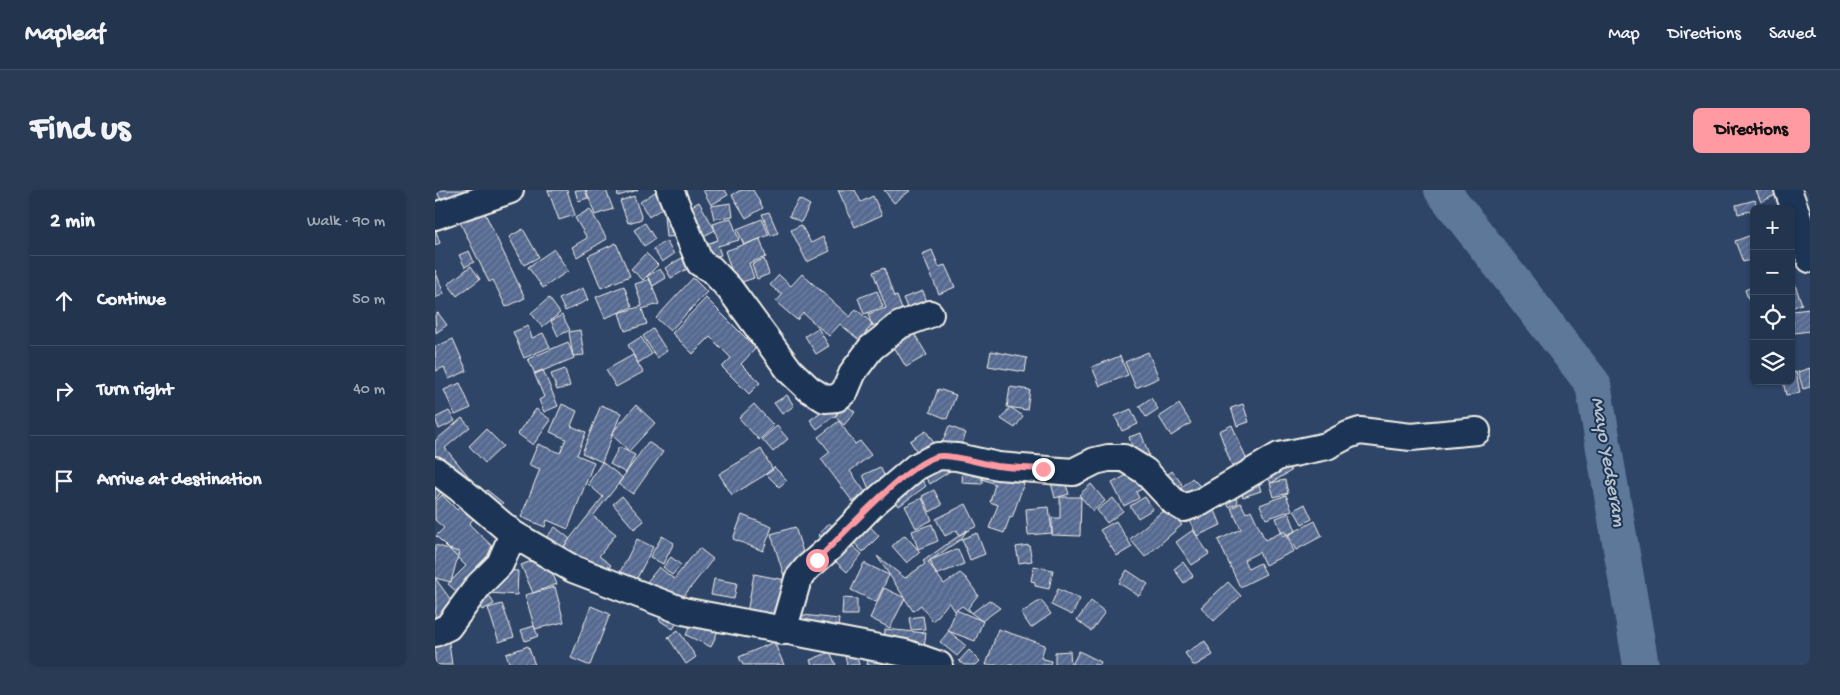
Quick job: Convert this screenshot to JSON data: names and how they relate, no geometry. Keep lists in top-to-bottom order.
{
  "water": ["Mayo Yedseram"],
  "page": {
    "header": "Mapleaf",
    "nav": ["Map", "Directions", "Saved"],
    "buttons": "Directions",
    "title": "Find us",
    "heading": ["2 min", "Walk · 90 m"],
    "map_buttons": ["+", "−"],
    "list": [
      ["Continue", "50 m"],
      ["Turn right", "40 m"],
      "Arrive at destination"
    ]
  }
}
